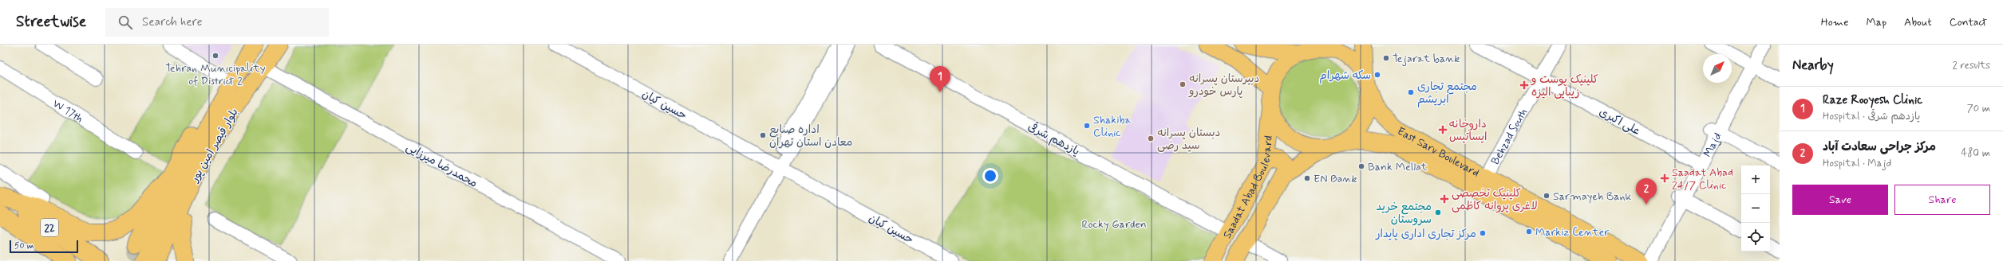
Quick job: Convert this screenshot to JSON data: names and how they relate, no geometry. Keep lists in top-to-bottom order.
{
  "streets": {
    "highway": ["22"],
    "main road": ["بلوار قیصر امین پور", "East Sarv Boulevard", "Saadat Abad Boulevard"],
    "street": [
      "حسین کیان",
      "W 17th",
      "علی اکبری",
      "Behzad South",
      "یازدهم شرقی",
      "Majd",
      "محمدرضا میرزایی"
    ]
  },
  "crossings": [
    ["علی اکبری", "Behzad South"],
    ["علی اکبری", "Majd"],
    ["Behzad South", "East Sarv Boulevard"],
    ["یازدهم شرقی", "Saadat Abad Boulevard"],
    ["بلوار قیصر امین پور", "محمدرضا میرزایی"],
    ["East Sarv Boulevard", "Saadat Abad Boulevard"]
  ],
  "parks": ["Rocky Garden"],
  "places": {
    "other": [
      "Tehran Municipality of District 2",
      "Tejarat bank",
      "سکه شهرام",
      "دبیرستان پسرانه پارس خودرو",
      "مجتمع تجاری ابریشم",
      "Shakiba Clinic",
      "اداره صنایع معادن استان تهران",
      "دبستان پسرانه سید رضی",
      "Bank Mellat",
      "EN Bank",
      "Sarmayeh Bank",
      "مجتمع خرید سروستان",
      "Markiz Center",
      "مرکز تجاری اداری پایدار"
    ],
    "health": [
      "کلینیک پوست و زیبایی الیزه",
      "داروخانه ایساتیس",
      "Saadat Abad 24/7 Clinic",
      "کلینیک تخصصی لاغری پروانه کاظمی"
    ]
  },
  "scale_bar": "50 m",
  "north": "top right",
  "page": {
    "header": "Streetwise",
    "search": "Search here",
    "nav": [
      "Home",
      "Map",
      "About",
      "Contact"
    ],
    "heading": ["Nearby", "2 results"],
    "pins": ["1", "2"],
    "list": [
      {
        "mark": "1",
        "name": "Raze Rooyesh Clinic",
        "note": "Hospital · یازدهم شرقی",
        "value": "70 m"
      },
      {
        "mark": "2",
        "name": "مرکز جراحی سعادت آباد",
        "note": "Hospital · Majd",
        "value": "480 m"
      }
    ],
    "map_buttons": ["+", "−"],
    "buttons": ["Save", "Share"],
    "scale": "50 m"
  }
}
